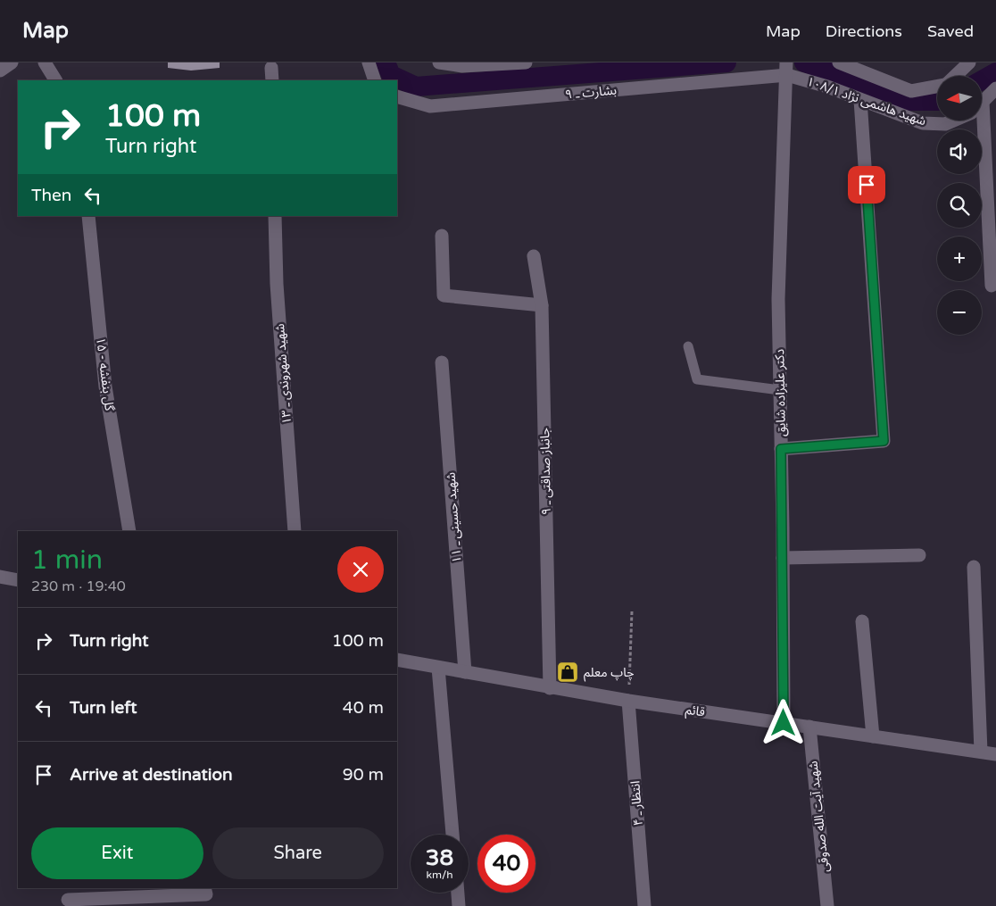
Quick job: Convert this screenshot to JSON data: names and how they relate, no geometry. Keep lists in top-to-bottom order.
{
  "streets": {
    "street": [
      "بشارت ـ ۹",
      "شهید هاشمی نژاد ۱۰۸/۱",
      "گل بنفشه - ۱۵",
      "شهید شهروندی ـ ۱۳",
      "دکتر علیزاده شایق",
      "جانباز صداقتی ـ ۹",
      "شهید حسینی ـ ۱۱",
      "قائم",
      "انتظار ـ ۴",
      "شهید آیت الله صدوقی"
    ]
  },
  "crossings": [
    ["بشارت ـ ۹", "شهید هاشمی نژاد ۱۰۸/۱"],
    ["بشارت ـ ۹", "دکتر علیزاده شایق"],
    ["شهید هاشمی نژاد ۱۰۸/۱", "دکتر علیزاده شایق"],
    ["دکتر علیزاده شایق", "قائم"],
    ["جانباز صداقتی ـ ۹", "قائم"],
    ["شهید حسینی ـ ۱۱", "قائم"],
    ["قائم", "انتظار ـ ۴"],
    ["قائم", "شهید آیت الله صدوقی"]
  ],
  "places": {
    "shop": ["چاپ معلم"]
  },
  "north": "left",
  "page": {
    "header": "Map",
    "nav": ["Map", "Directions", "Saved"],
    "map_buttons": ["+", "−"],
    "turn": ["100 m", "Turn right"],
    "then": "Then",
    "heading": ["1 min", "230 m · 19:40"],
    "list": [
      {
        "name": "Turn right",
        "value": "100 m"
      },
      {
        "name": "Turn left",
        "value": "40 m"
      },
      {
        "name": "Arrive at destination",
        "value": "90 m"
      }
    ],
    "buttons": ["Exit", "Share"],
    "speed": "38 km/h",
    "limit": "40"
  }
}
